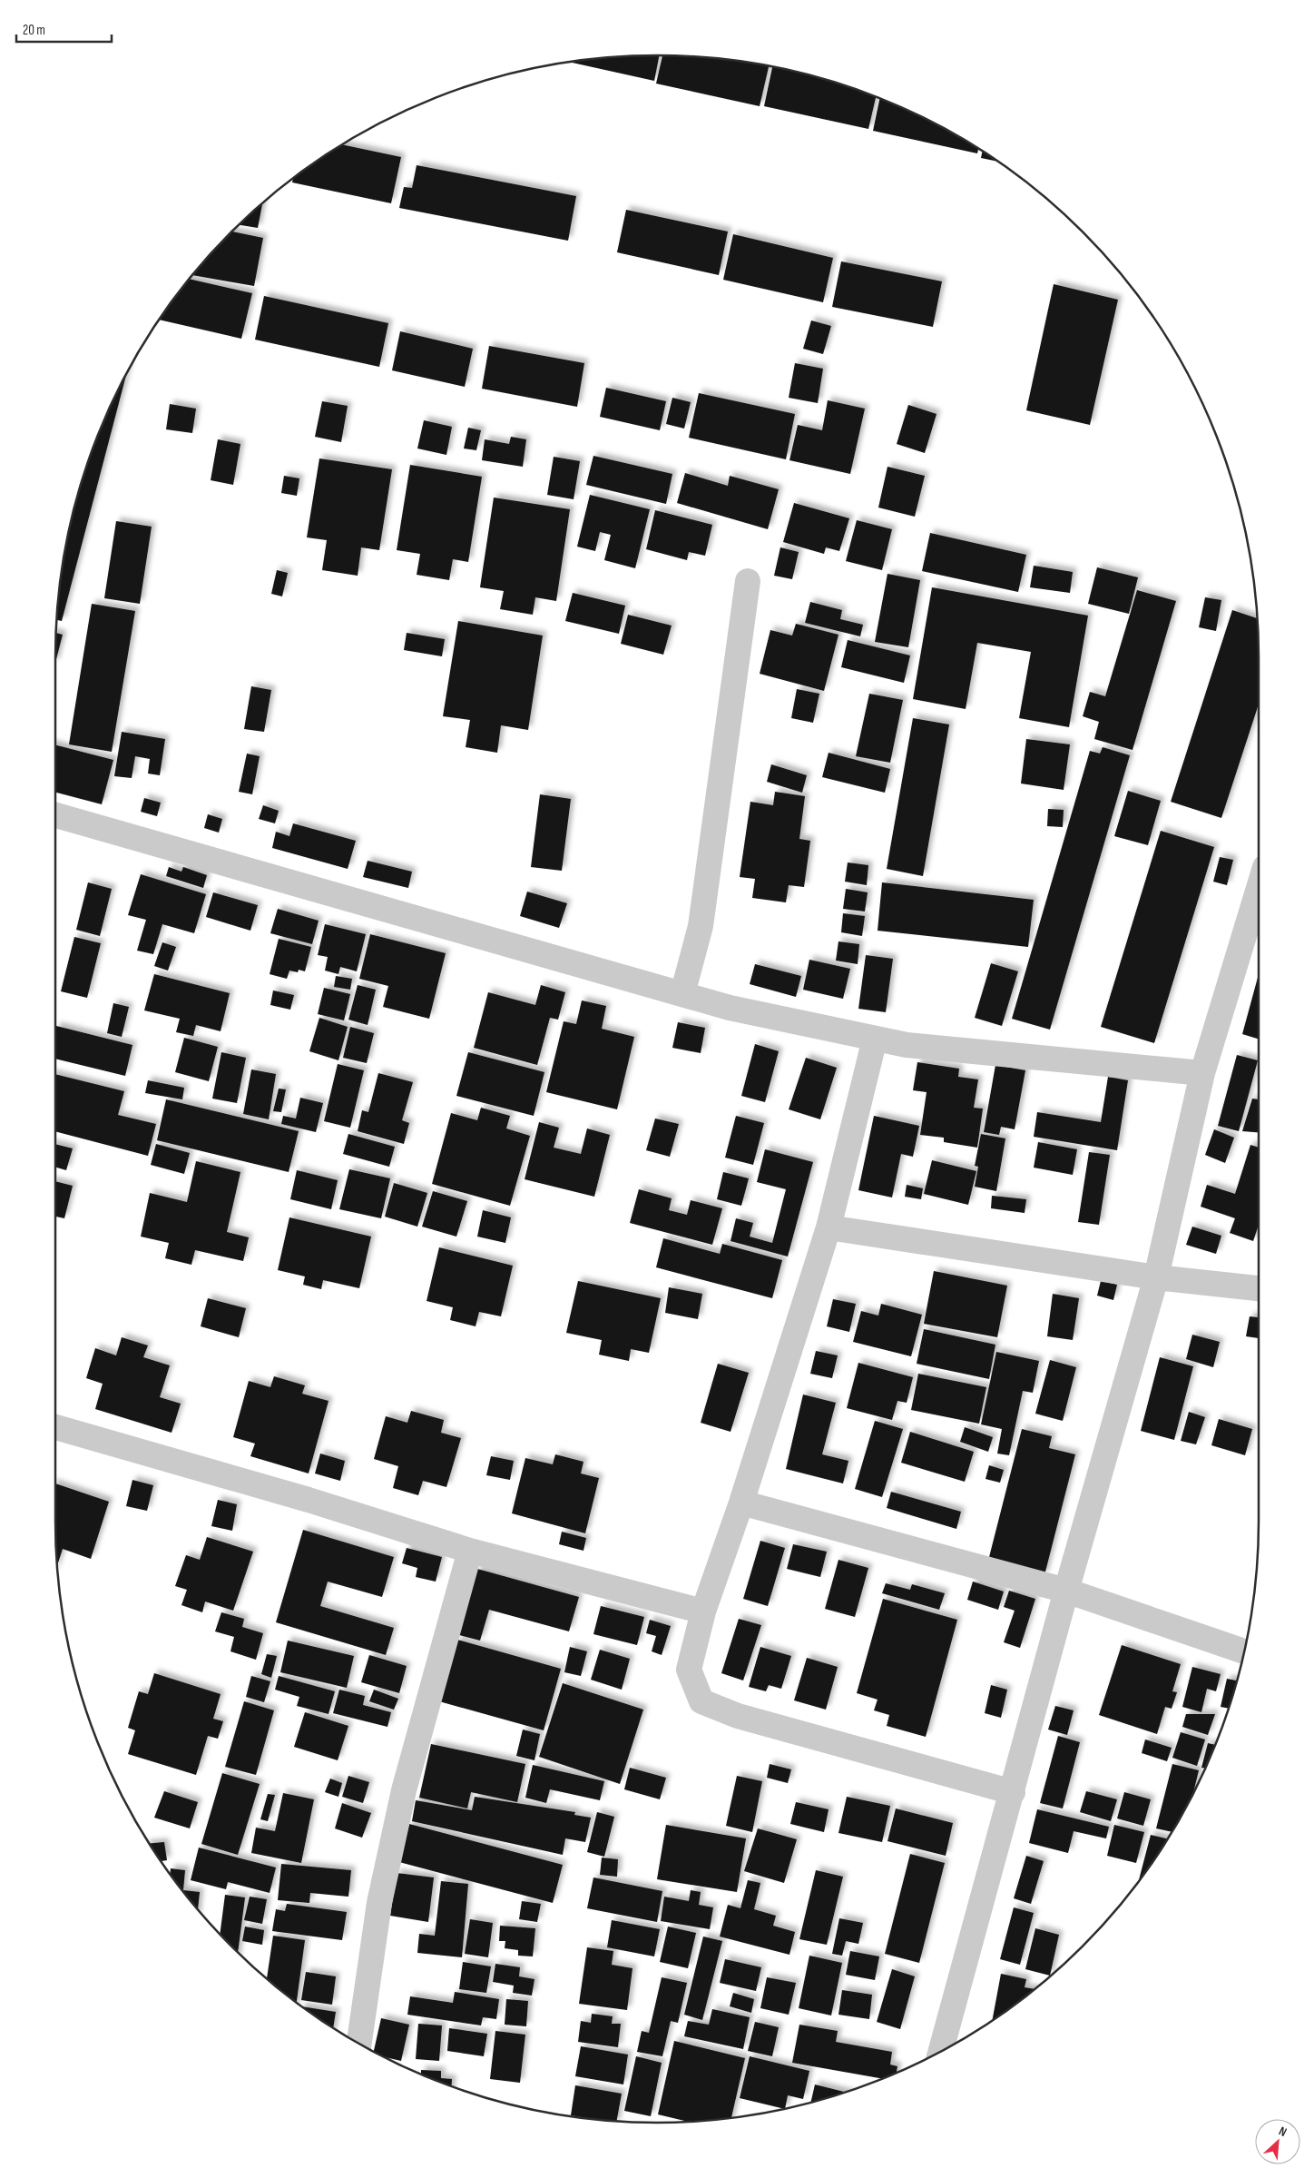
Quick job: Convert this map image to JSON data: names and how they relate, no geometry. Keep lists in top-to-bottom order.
{
  "scale_bar": "20 m",
  "north": "top right"
}
